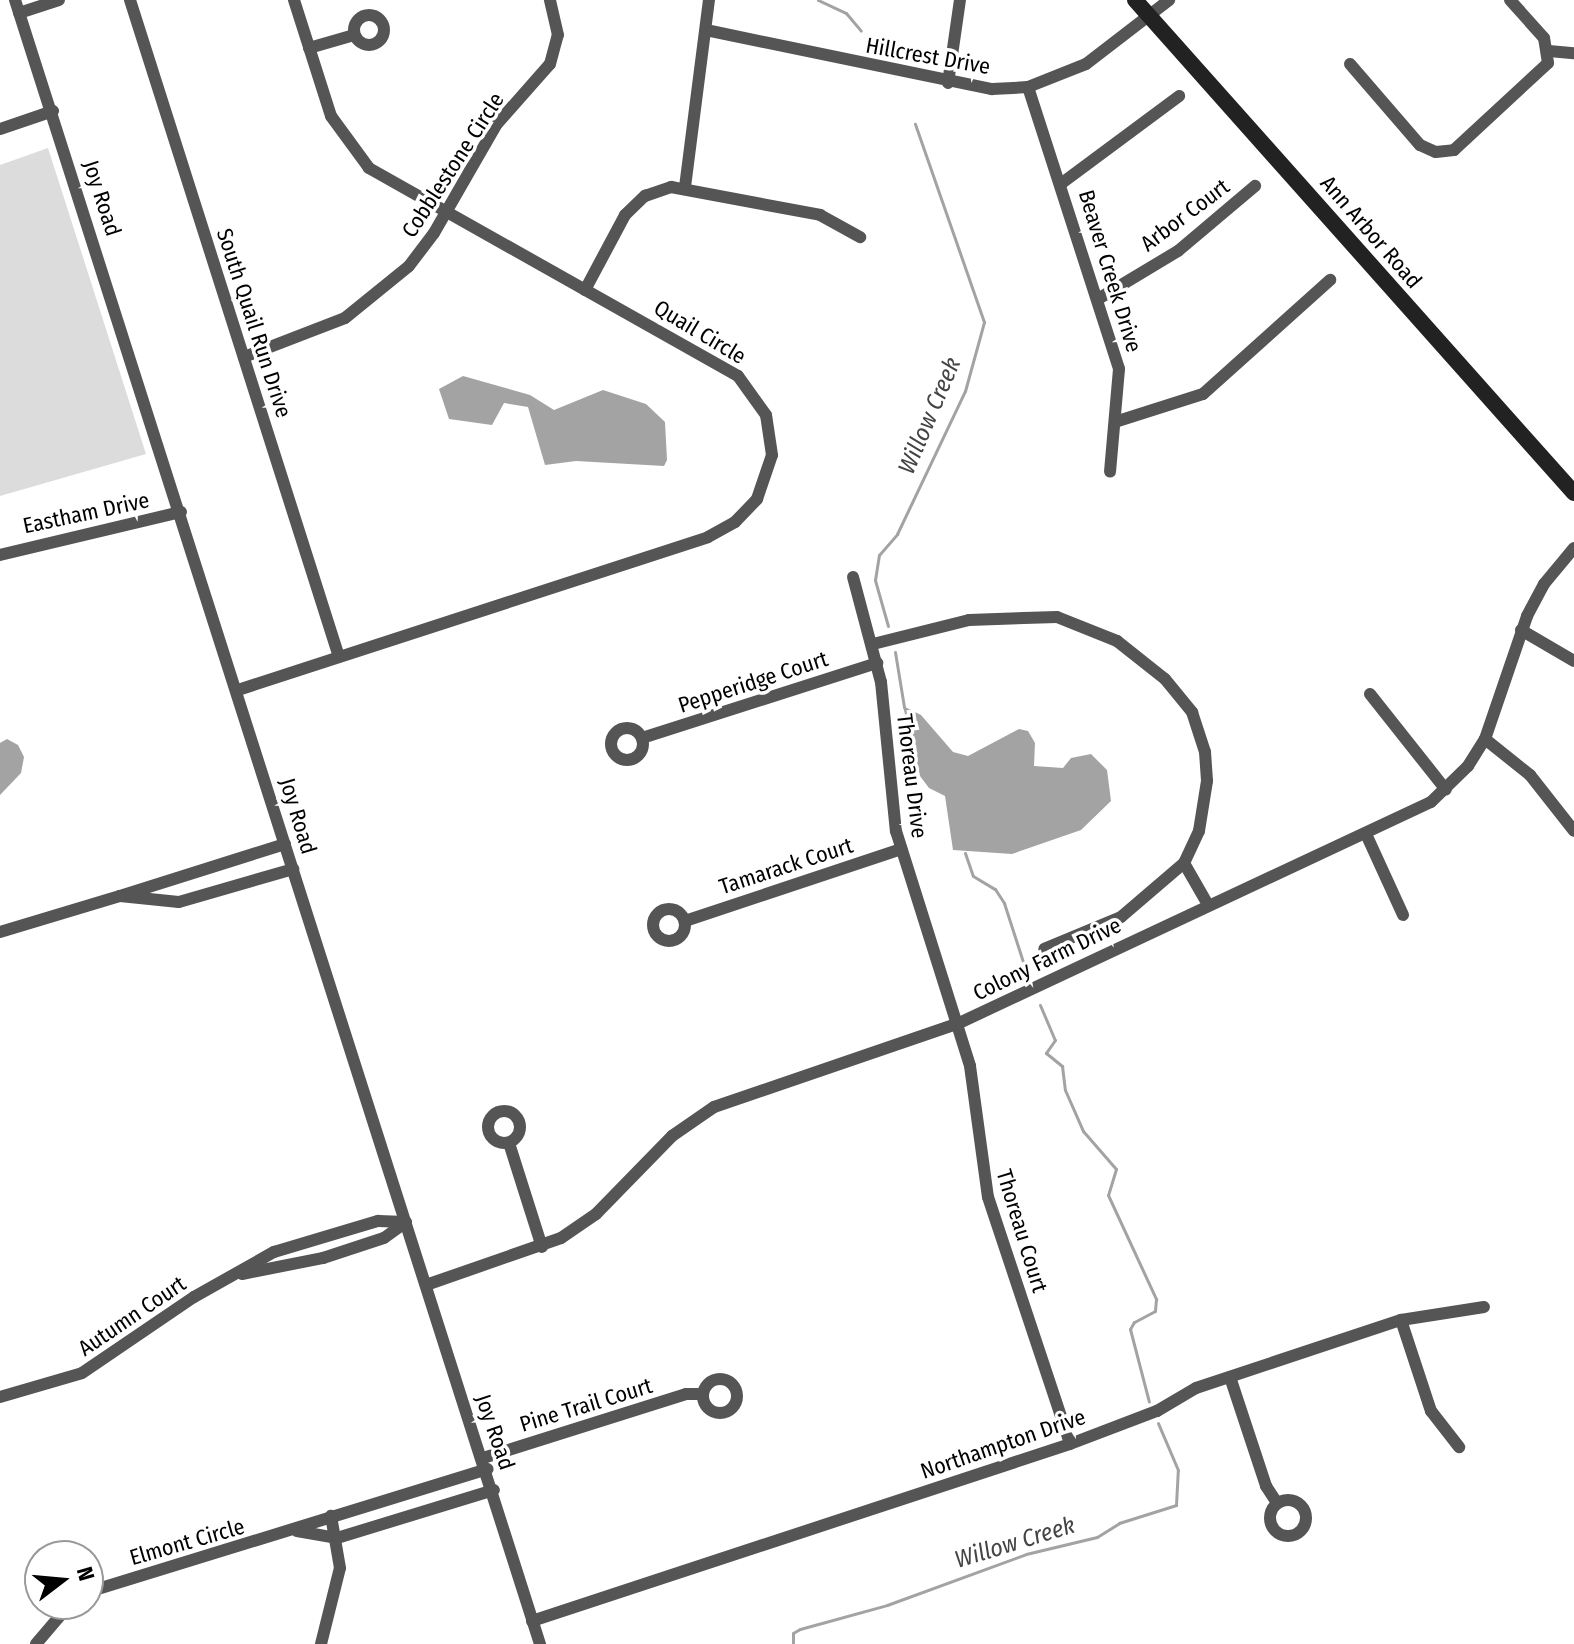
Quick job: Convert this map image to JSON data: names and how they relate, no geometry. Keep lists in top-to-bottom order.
{
  "streets": {
    "main road": ["Ann Arbor Road"],
    "street": [
      "Hillcrest Drive",
      "Cobblestone Circle",
      "Joy Road",
      "Arbor Court",
      "Beaver Creek Drive",
      "South Quail Run Drive",
      "Quail Circle",
      "Eastham Drive",
      "Pepperidge Court",
      "Thoreau Drive",
      "Tamarack Court",
      "Colony Farm Drive",
      "Thoreau Court",
      "Autumn Court",
      "Pine Trail Court",
      "Northampton Drive",
      "Elmont Circle"
    ]
  },
  "crossings": [
    ["Hillcrest Drive", "Ann Arbor Road"],
    ["Hillcrest Drive", "Beaver Creek Drive"],
    ["Cobblestone Circle", "South Quail Run Drive"],
    ["Cobblestone Circle", "Quail Circle"],
    ["Joy Road", "Quail Circle"],
    ["Joy Road", "Eastham Drive"],
    ["Joy Road", "Colony Farm Drive"],
    ["Joy Road", "Autumn Court"],
    ["Joy Road", "Pine Trail Court"],
    ["Joy Road", "Northampton Drive"],
    ["Joy Road", "Elmont Circle"],
    ["Arbor Court", "Beaver Creek Drive"],
    ["South Quail Run Drive", "Quail Circle"],
    ["Pepperidge Court", "Thoreau Drive"],
    ["Thoreau Drive", "Tamarack Court"],
    ["Thoreau Drive", "Colony Farm Drive"],
    ["Thoreau Drive", "Thoreau Court"],
    ["Colony Farm Drive", "Thoreau Court"],
    ["Thoreau Court", "Northampton Drive"],
    ["Pine Trail Court", "Elmont Circle"]
  ],
  "water": ["Willow Creek"],
  "north": "right"
}
